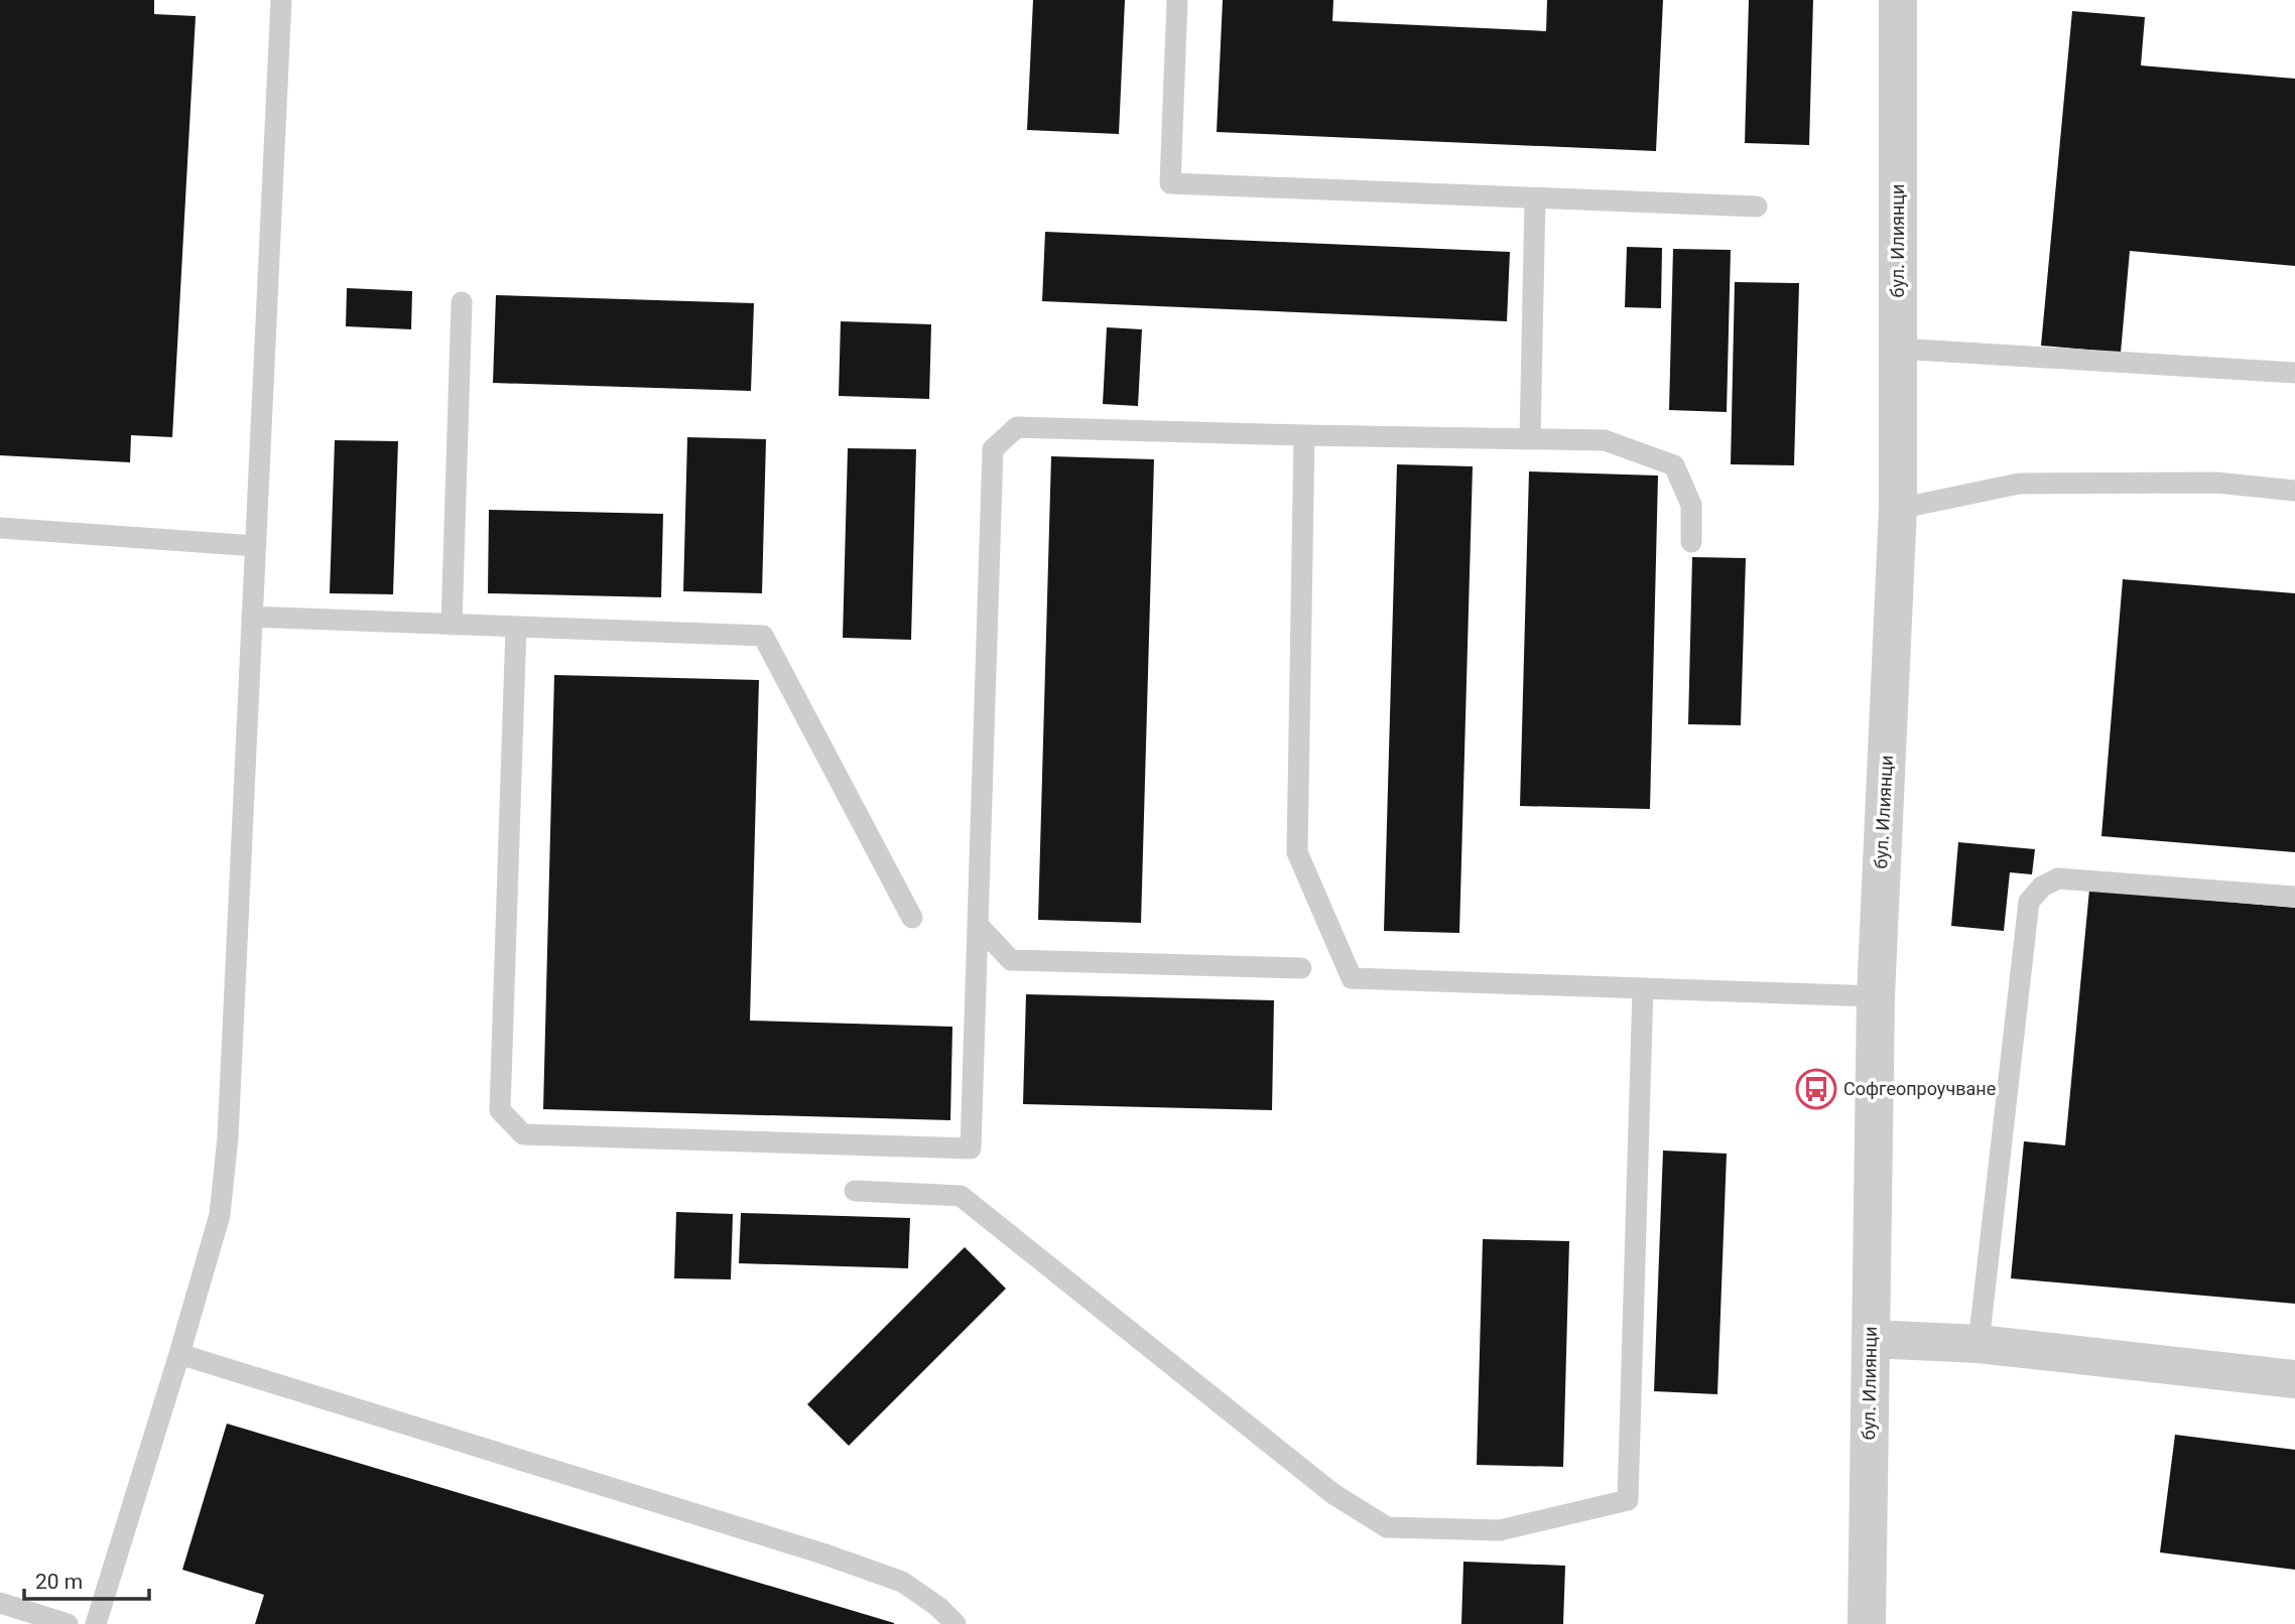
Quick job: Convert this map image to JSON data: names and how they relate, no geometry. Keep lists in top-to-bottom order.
{
  "streets": {
    "street": ["бул. Илиянци"]
  },
  "places": {
    "bus stop": ["Софгеопроучване"]
  },
  "scale_bar": "20 m"
}
